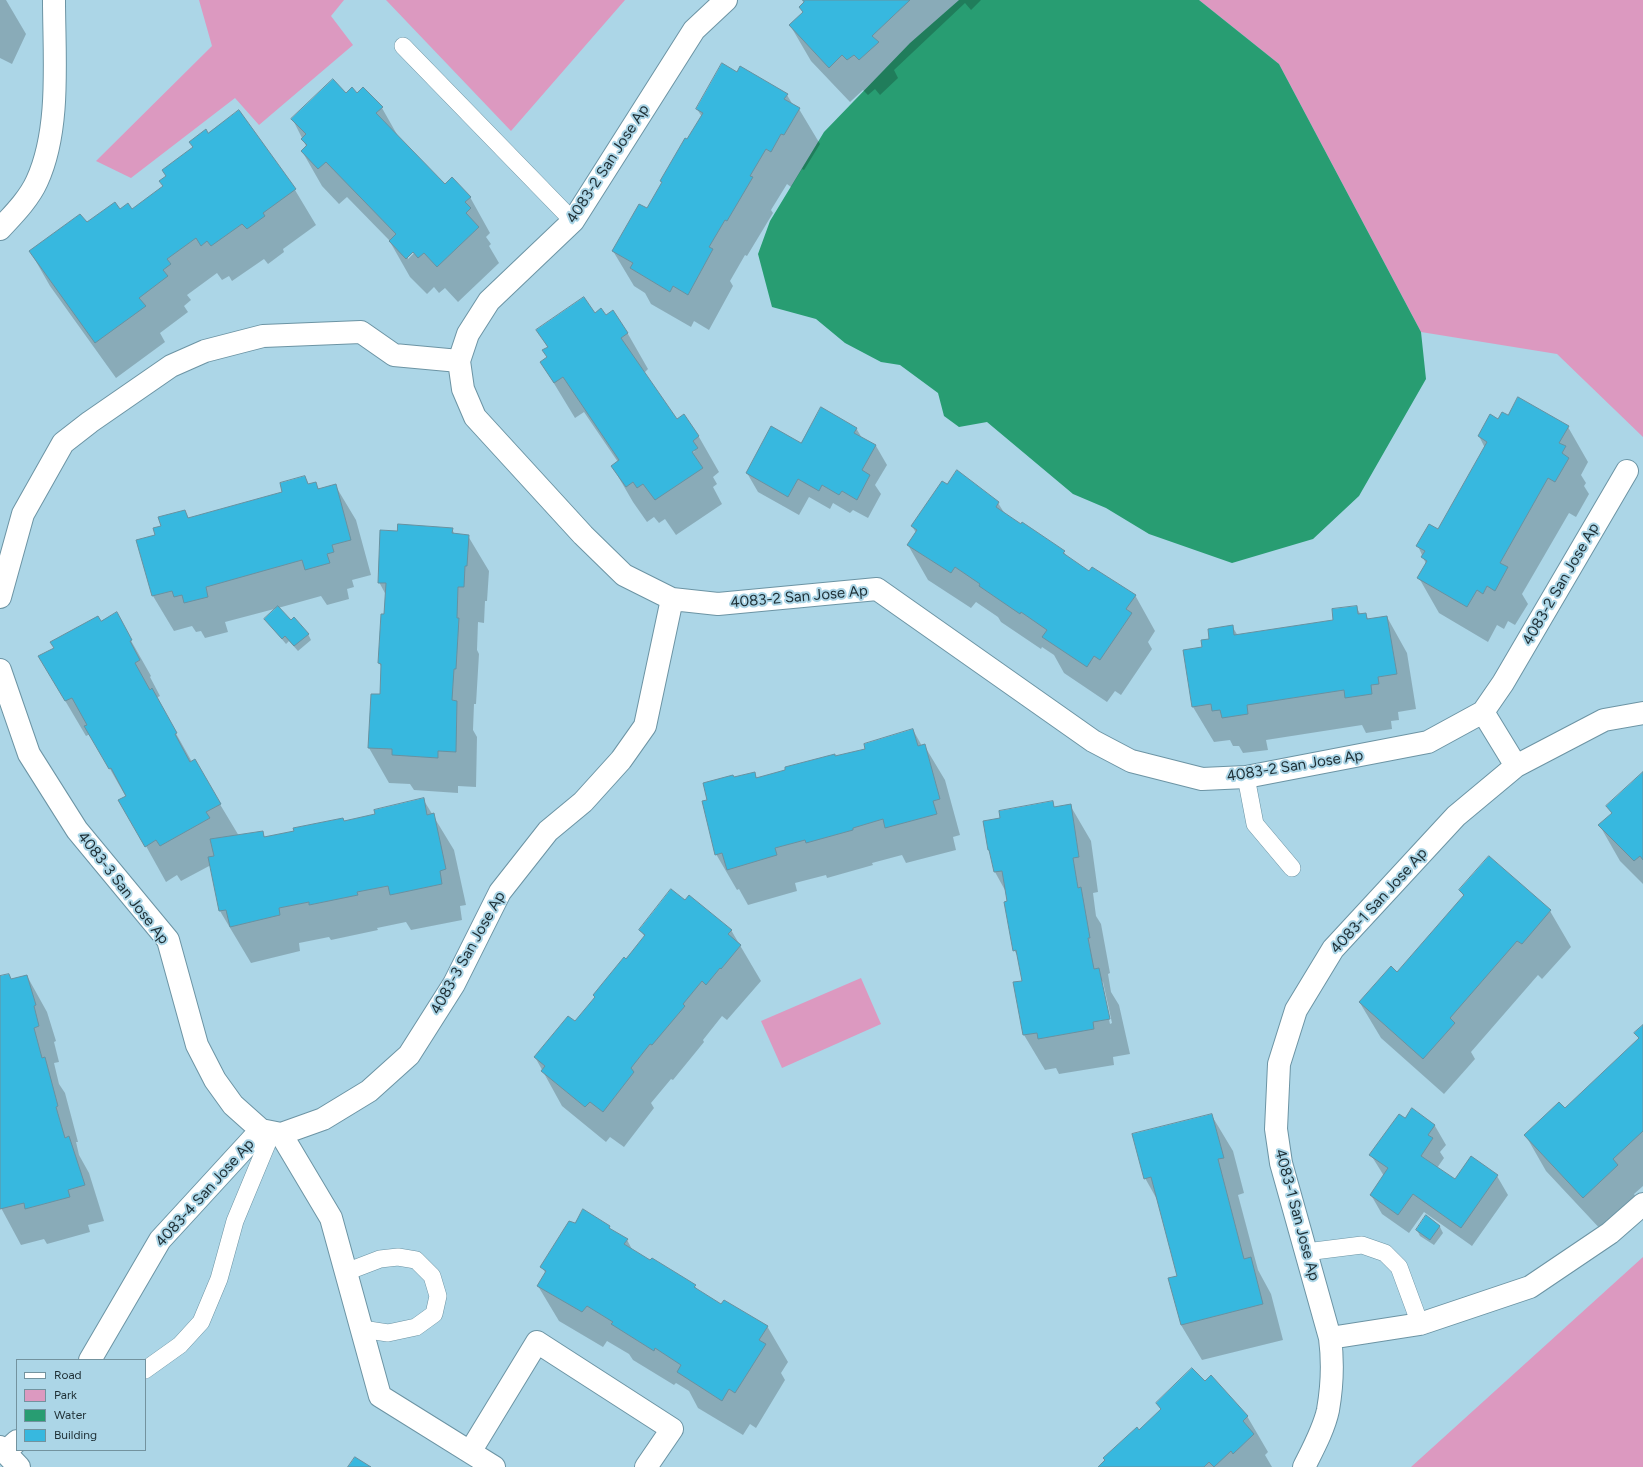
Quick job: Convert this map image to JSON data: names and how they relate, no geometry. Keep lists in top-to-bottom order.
{
  "streets": {
    "street": [
      "4083-2 San Jose Ap",
      "4083-3 San Jose Ap",
      "4083-1 San Jose Ap",
      "4083-4 San Jose Ap"
    ]
  },
  "crossings": [
    ["4083-2 San Jose Ap", "4083-3 San Jose Ap"],
    ["4083-3 San Jose Ap", "4083-4 San Jose Ap"]
  ],
  "legend": [
    "Road",
    "Park",
    "Water",
    "Building"
  ]
}
